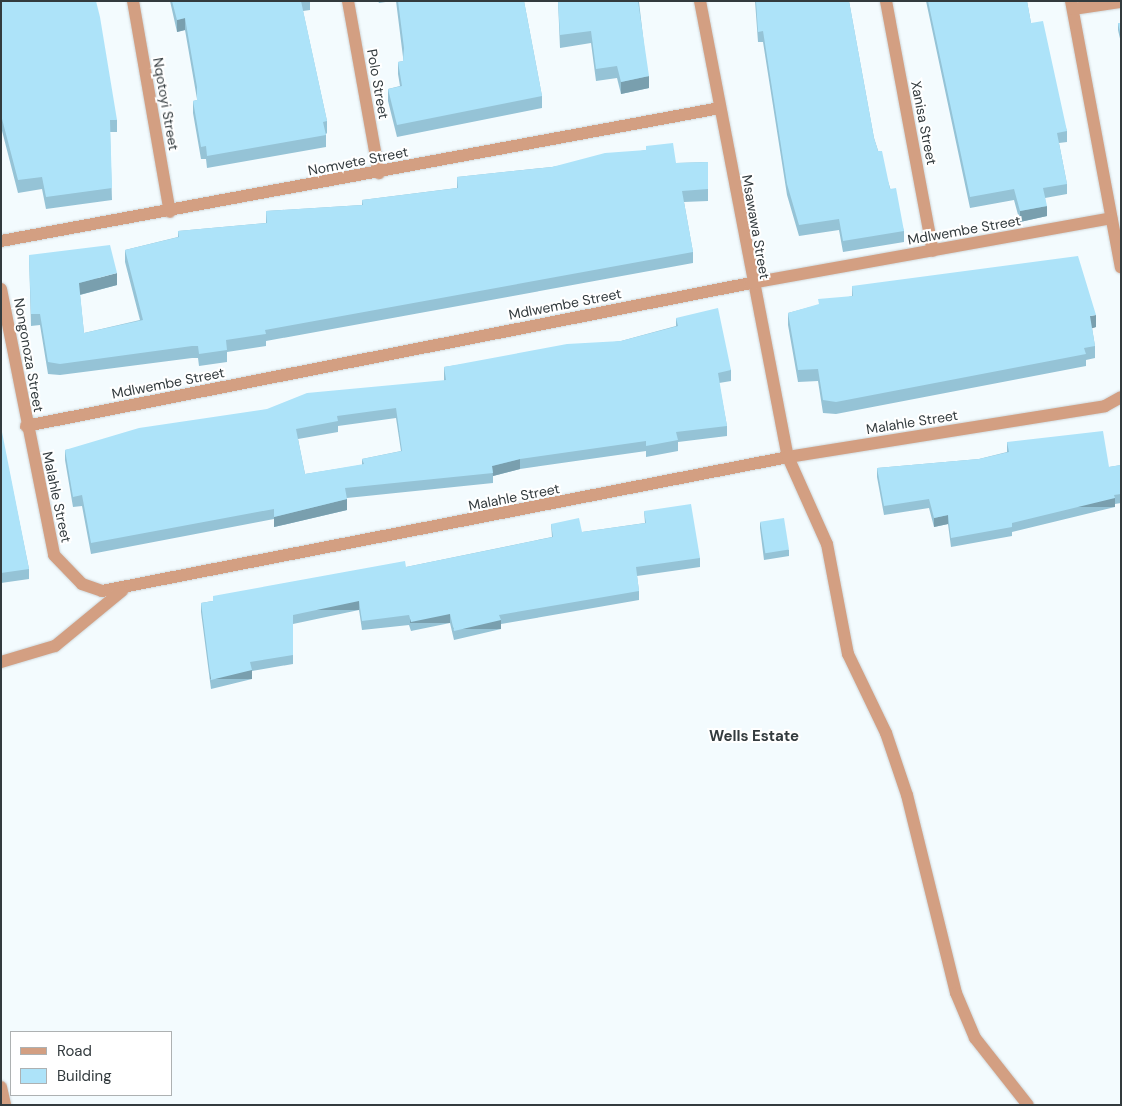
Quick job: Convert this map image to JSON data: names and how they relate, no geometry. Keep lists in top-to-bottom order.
{
  "streets": {
    "street": [
      "Polo Street",
      "Nqotoyi Street",
      "Xanisa Street",
      "Nomvete Street",
      "Msawawa Street",
      "Mdlwembe Street",
      "Nongonoza Street",
      "Malahle Street"
    ]
  },
  "crossings": [
    ["Polo Street", "Nomvete Street"],
    ["Nqotoyi Street", "Nomvete Street"],
    ["Xanisa Street", "Mdlwembe Street"],
    ["Nomvete Street", "Msawawa Street"],
    ["Msawawa Street", "Mdlwembe Street"],
    ["Msawawa Street", "Malahle Street"],
    ["Mdlwembe Street", "Nongonoza Street"],
    ["Mdlwembe Street", "Malahle Street"],
    ["Nongonoza Street", "Malahle Street"]
  ],
  "districts": ["Wells Estate"],
  "legend": ["Road", "Building"]
}
